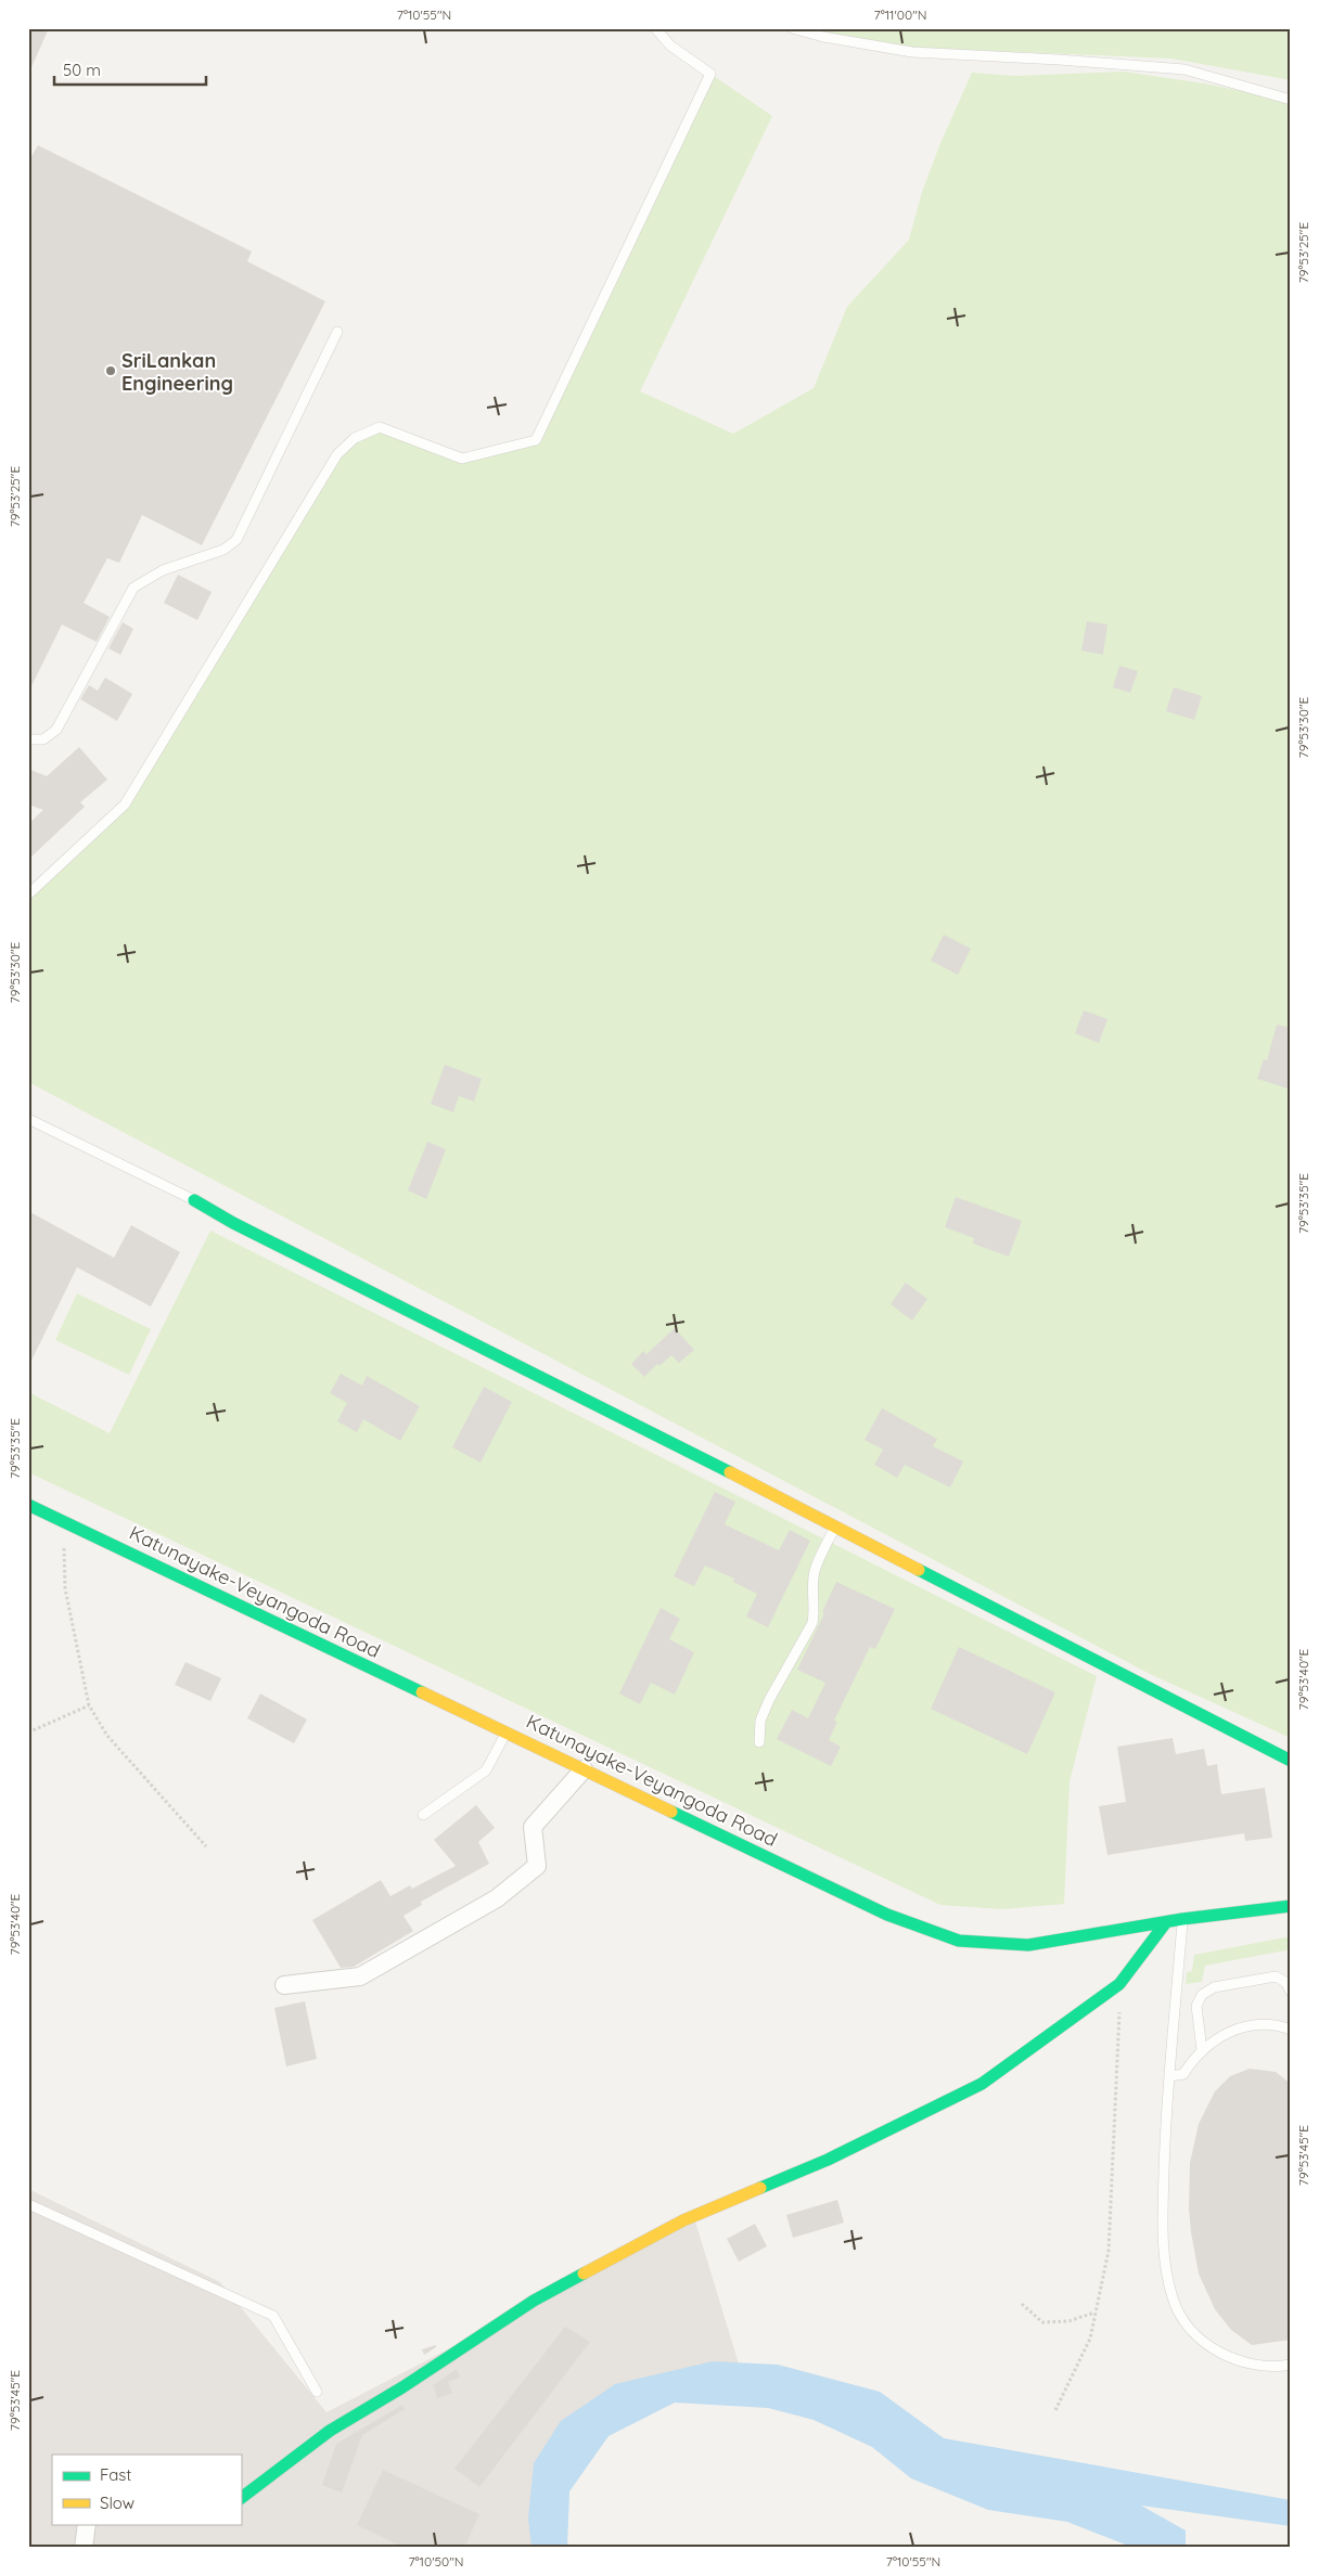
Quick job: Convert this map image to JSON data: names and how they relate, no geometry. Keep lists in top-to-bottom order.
{
  "streets": {
    "street": ["Katunayake-Veyangoda Road"]
  },
  "places": ["SriLankan Engineering"],
  "legend": ["Fast", "Slow"],
  "scale_bar": "50 m",
  "coordinates": [
    "7°10'55\"N",
    "7°11'00\"N",
    "79°53'25\"E",
    "79°53'30\"E",
    "79°53'35\"E",
    "79°53'40\"E",
    "79°53'45\"E",
    "7°10'50\"N"
  ]
}
